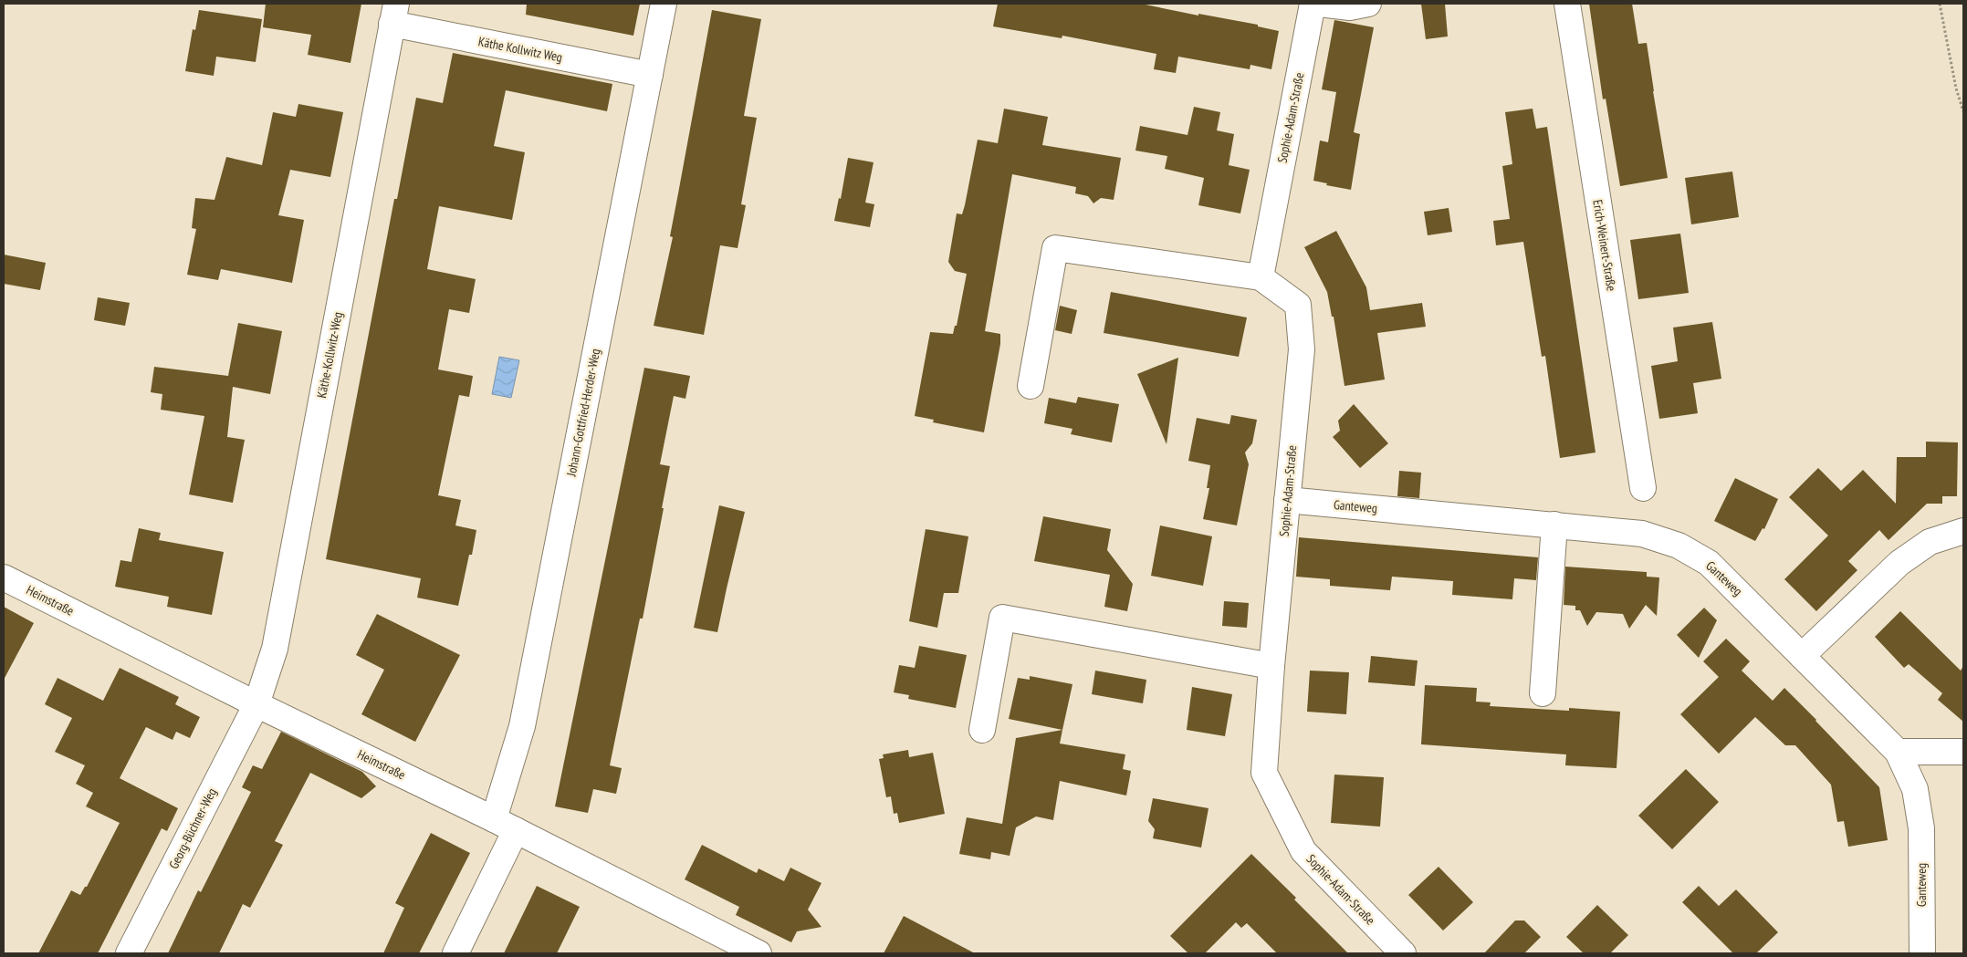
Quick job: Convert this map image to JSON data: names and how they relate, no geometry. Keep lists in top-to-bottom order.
{
  "streets": {
    "street": [
      "Käthe Kollwitz Weg",
      "Sophie-Adam-Straße",
      "Erich-Weinert-Straße",
      "Käthe-Kollwitz-Weg",
      "Johann-Gottfried-Herder-Weg",
      "Ganteweg",
      "Heimstraße",
      "Georg-Büchner-Weg"
    ]
  },
  "crossings": [
    ["Käthe Kollwitz Weg", "Käthe-Kollwitz-Weg"],
    ["Käthe Kollwitz Weg", "Johann-Gottfried-Herder-Weg"],
    ["Sophie-Adam-Straße", "Ganteweg"],
    ["Käthe-Kollwitz-Weg", "Heimstraße"],
    ["Käthe-Kollwitz-Weg", "Georg-Büchner-Weg"],
    ["Johann-Gottfried-Herder-Weg", "Heimstraße"],
    ["Heimstraße", "Georg-Büchner-Weg"]
  ]
}
